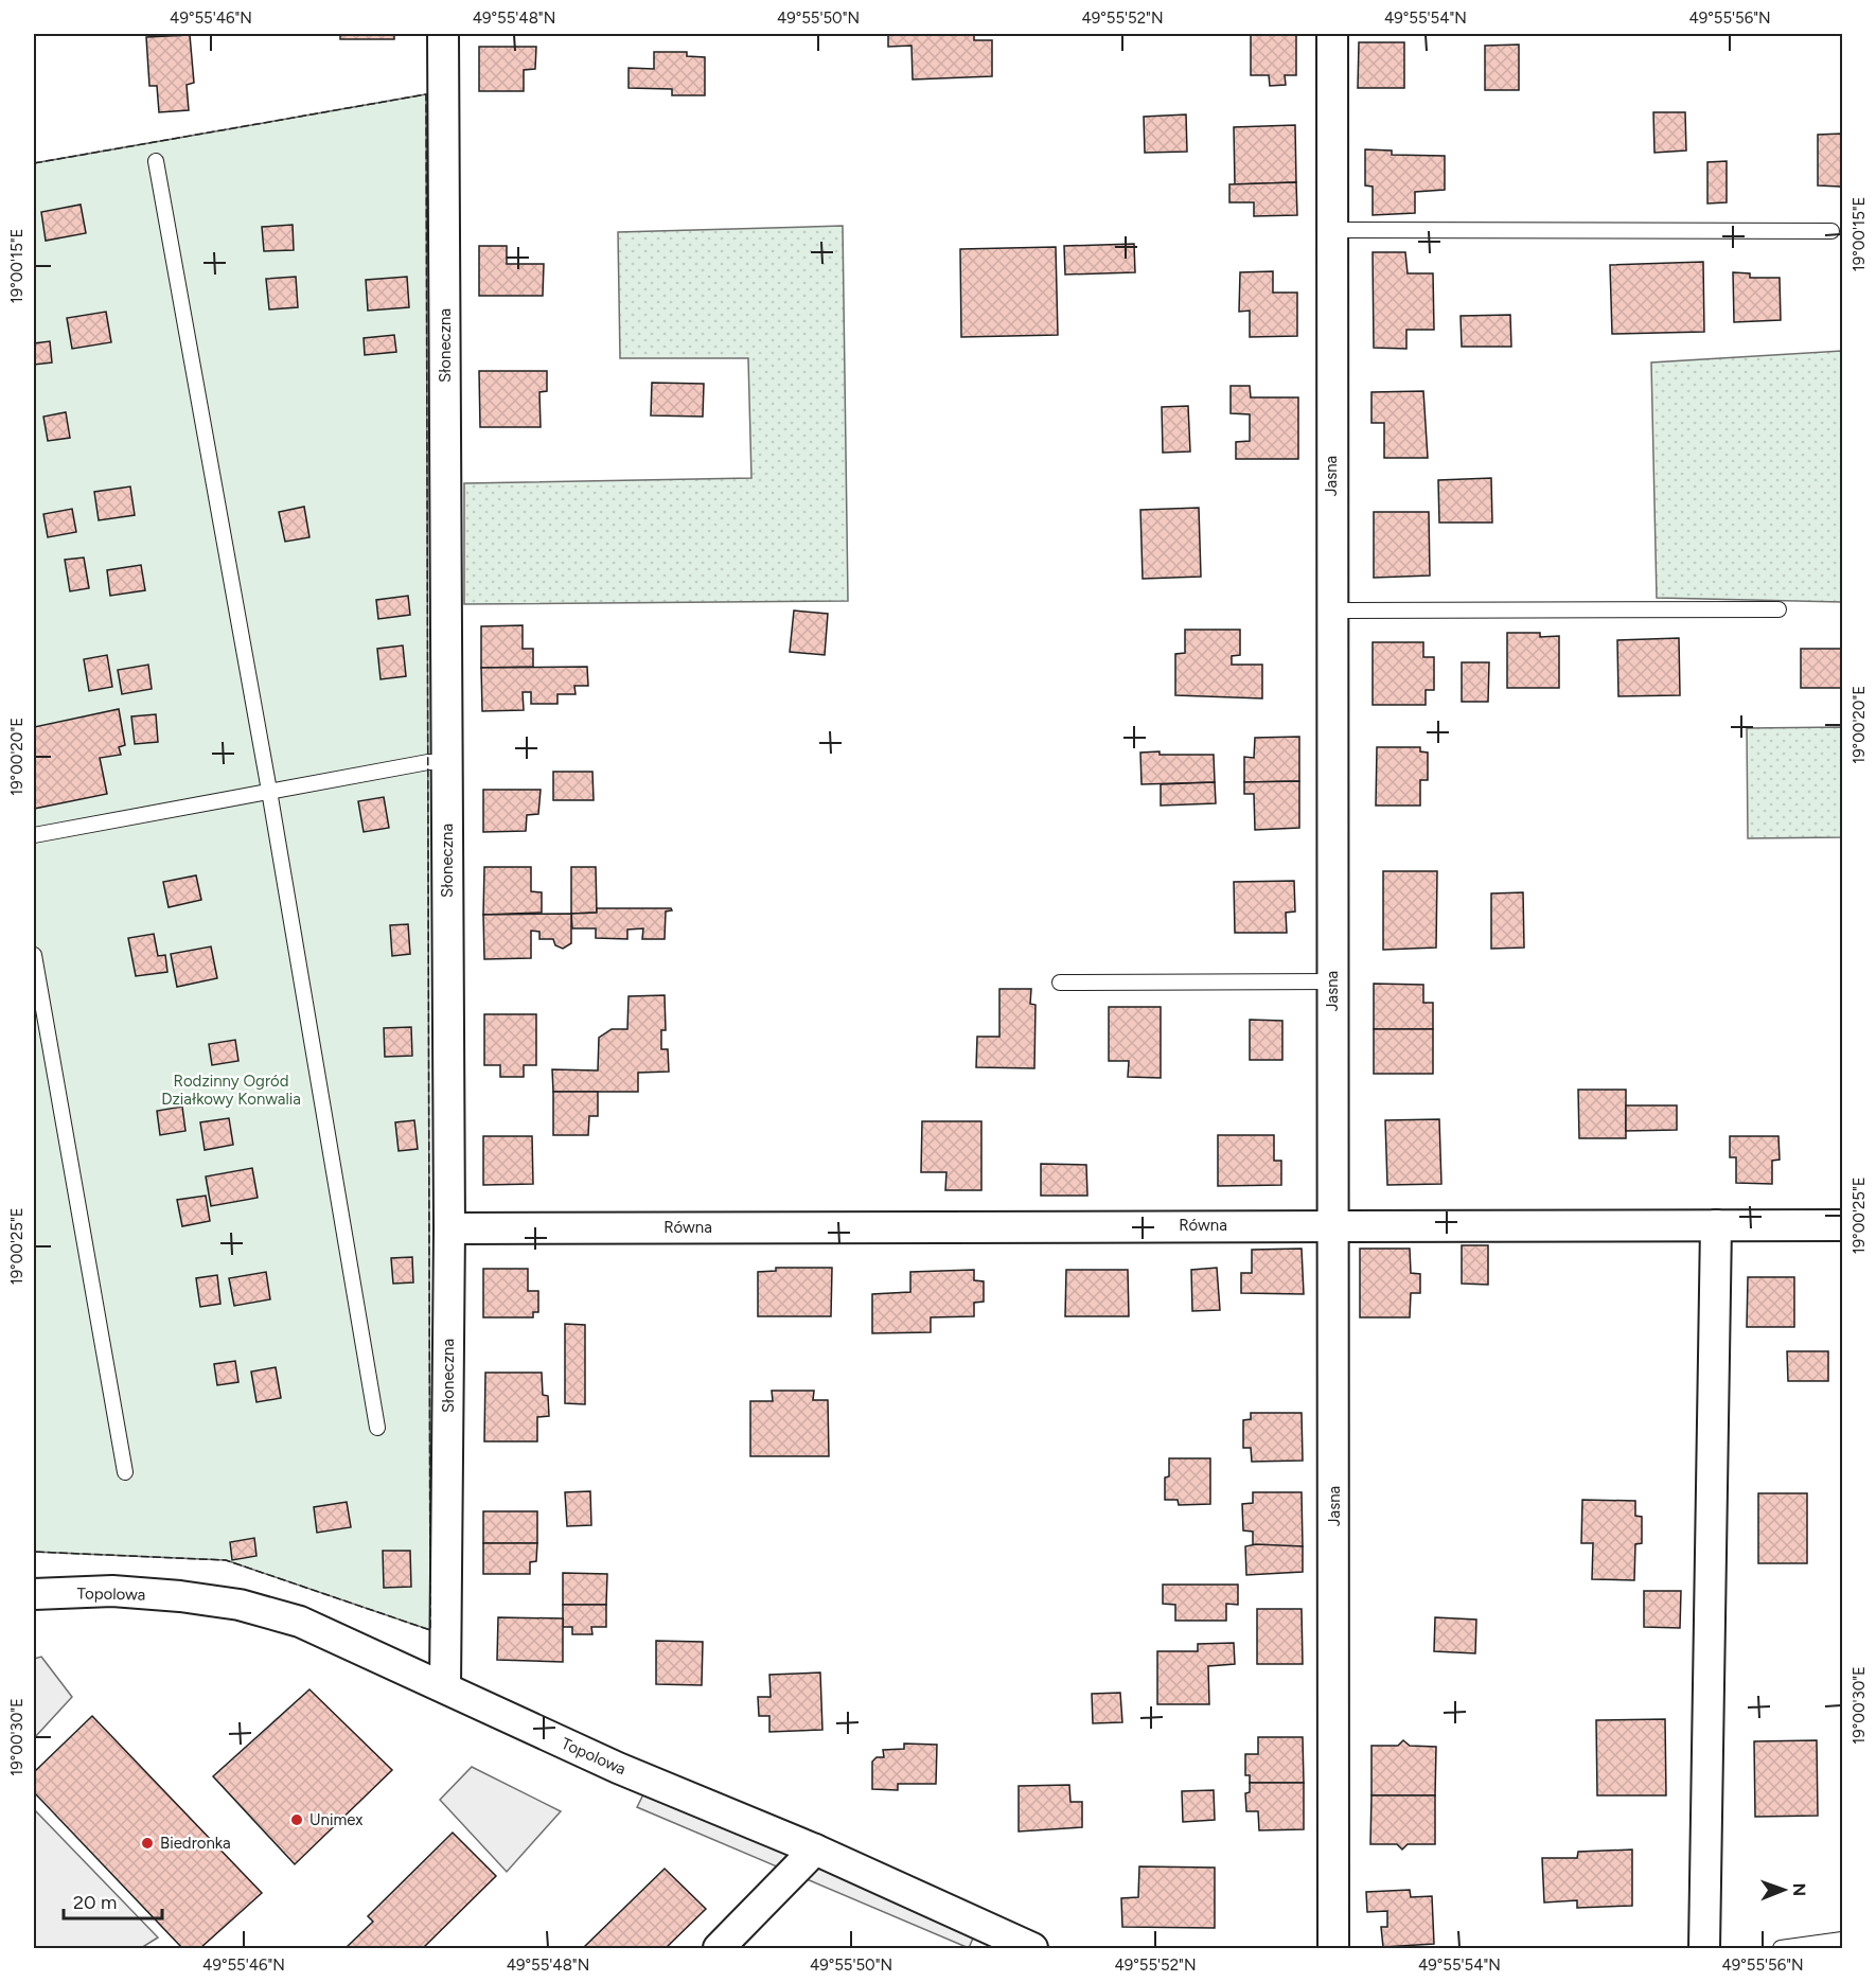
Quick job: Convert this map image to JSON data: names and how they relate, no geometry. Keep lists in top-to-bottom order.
{
  "streets": {
    "street": [
      "Słoneczna",
      "Jasna",
      "Równa",
      "Topolowa"
    ]
  },
  "crossings": [
    ["Słoneczna", "Równa"],
    ["Słoneczna", "Topolowa"],
    ["Jasna", "Równa"]
  ],
  "parks": ["Rodzinny Ogród Działkowy Konwalia"],
  "places": ["Unimex", "Biedronka"],
  "scale_bar": "20 m",
  "north": "right",
  "coordinates": [
    "49°55'46\"N",
    "49°55'48\"N",
    "49°55'50\"N",
    "49°55'52\"N",
    "49°55'54\"N",
    "49°55'56\"N",
    "19°00'15\"E",
    "19°00'20\"E",
    "19°00'25\"E",
    "19°00'30\"E"
  ]
}
